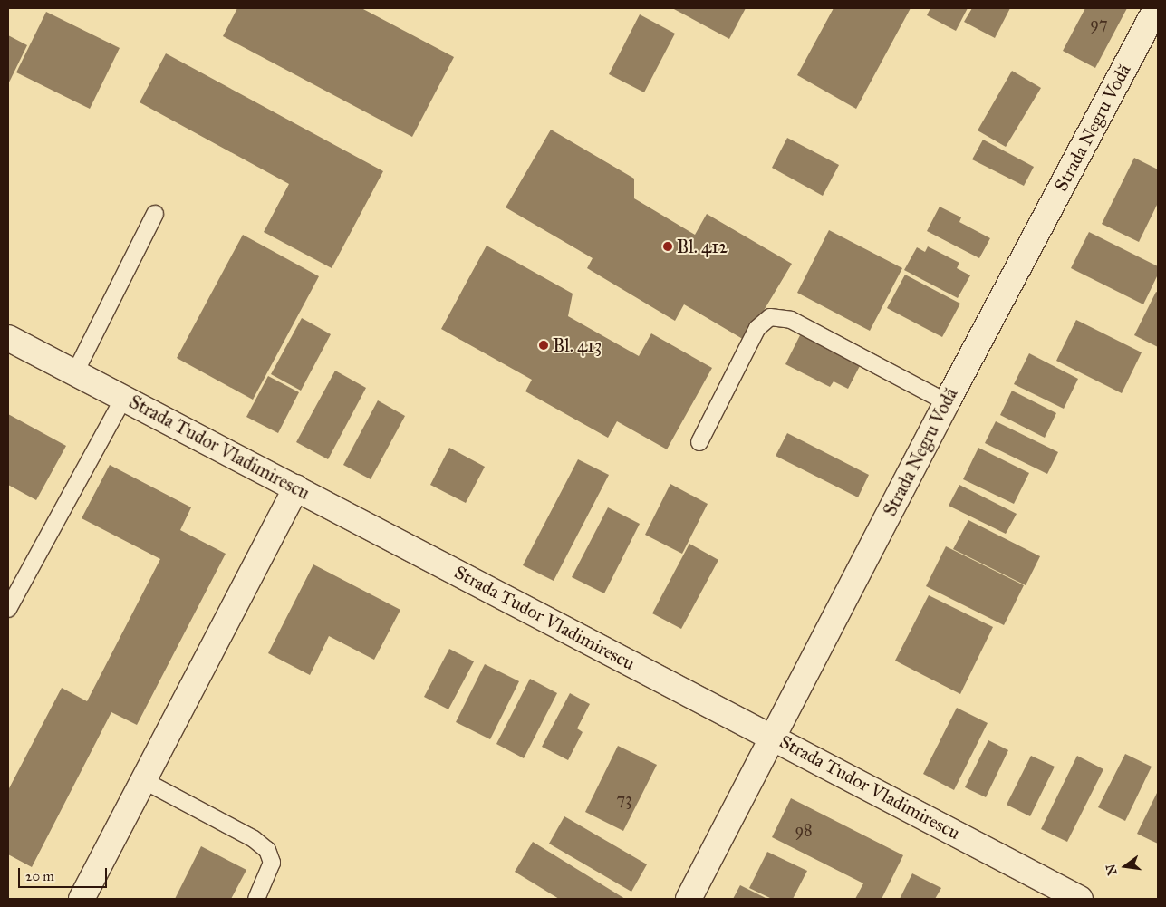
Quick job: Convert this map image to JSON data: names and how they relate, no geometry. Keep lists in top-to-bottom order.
{
  "streets": {
    "street": ["Strada Negru Vodă", "Strada Tudor Vladimirescu"]
  },
  "crossings": [
    ["Strada Negru Vodă", "Strada Tudor Vladimirescu"]
  ],
  "places": ["Bl. 412", "Bl. 413"],
  "house_numbers": ["97", "73", "98"],
  "scale_bar": "20 m",
  "north": "left"
}
